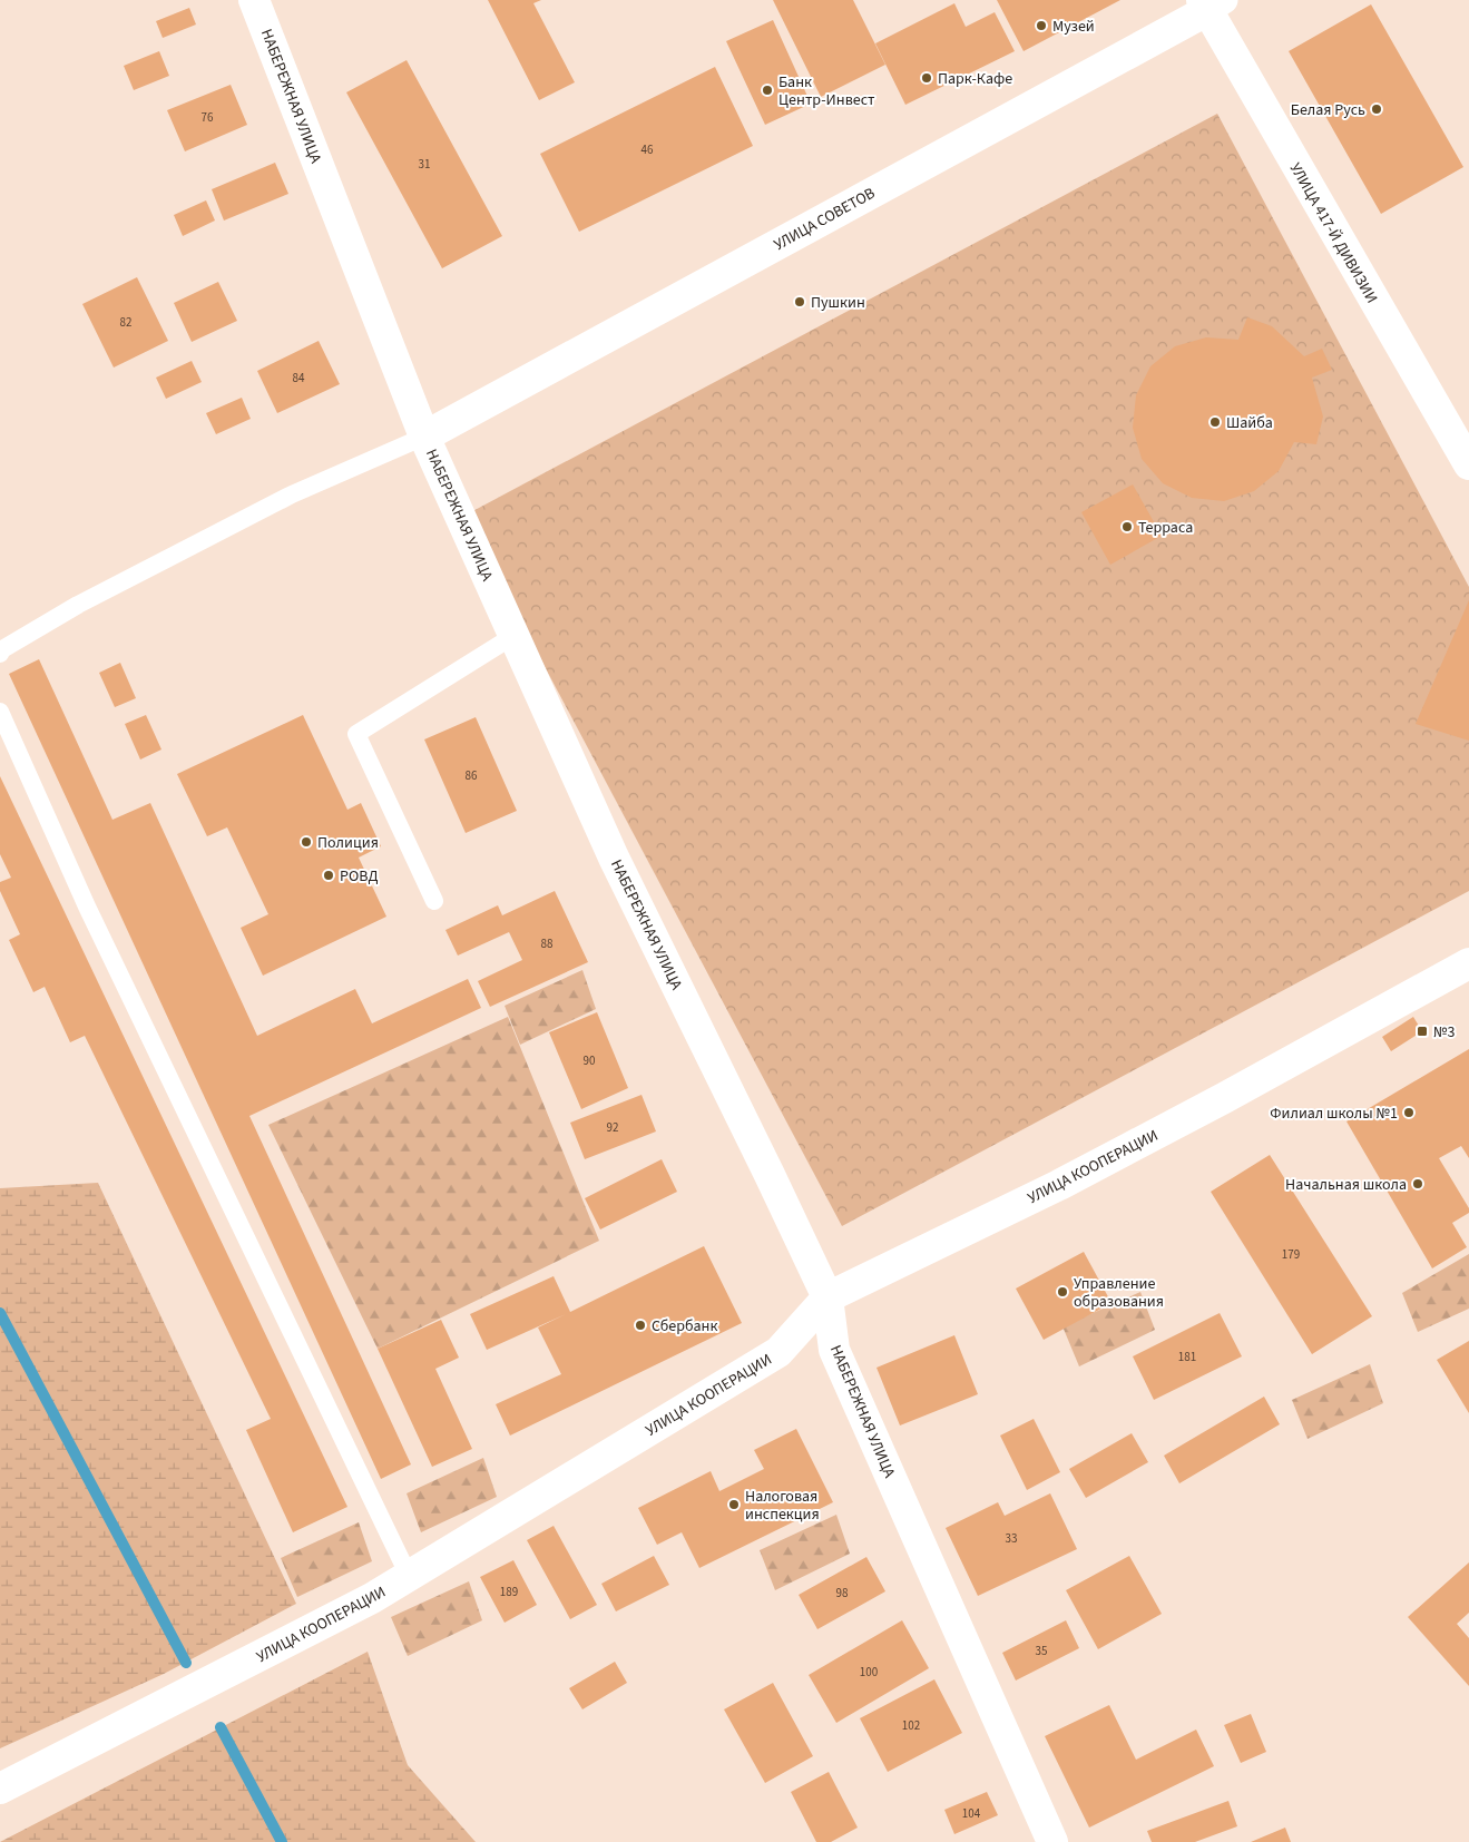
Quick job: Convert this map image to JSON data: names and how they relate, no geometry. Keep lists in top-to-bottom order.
{
  "streets": {
    "street": [
      "НАБЕРЕЖНАЯ УЛИЦА",
      "УЛИЦА СОВЕТОВ",
      "УЛИЦА 417-Й ДИВИЗИИ",
      "УЛИЦА КООПЕРАЦИИ"
    ]
  },
  "crossings": [
    ["НАБЕРЕЖНАЯ УЛИЦА", "УЛИЦА СОВЕТОВ"],
    ["НАБЕРЕЖНАЯ УЛИЦА", "УЛИЦА КООПЕРАЦИИ"],
    ["УЛИЦА СОВЕТОВ", "УЛИЦА 417-Й ДИВИЗИИ"]
  ],
  "places": {
    "other": [
      "Музей",
      "Парк-Кафе",
      "Банк Центр-Инвест",
      "Белая Русь",
      "Пушкин",
      "Шайба",
      "Терраса",
      "Полиция",
      "РОВД",
      "Филиал школы №1",
      "Начальная школа",
      "Управление образования",
      "Сбербанк",
      "Налоговая инспекция"
    ],
    "transit": ["№3"]
  },
  "house_numbers": [
    "76",
    "46",
    "31",
    "82",
    "84",
    "86",
    "88",
    "90",
    "92",
    "179",
    "181",
    "33",
    "189",
    "98",
    "35",
    "100",
    "102",
    "104"
  ]
}
